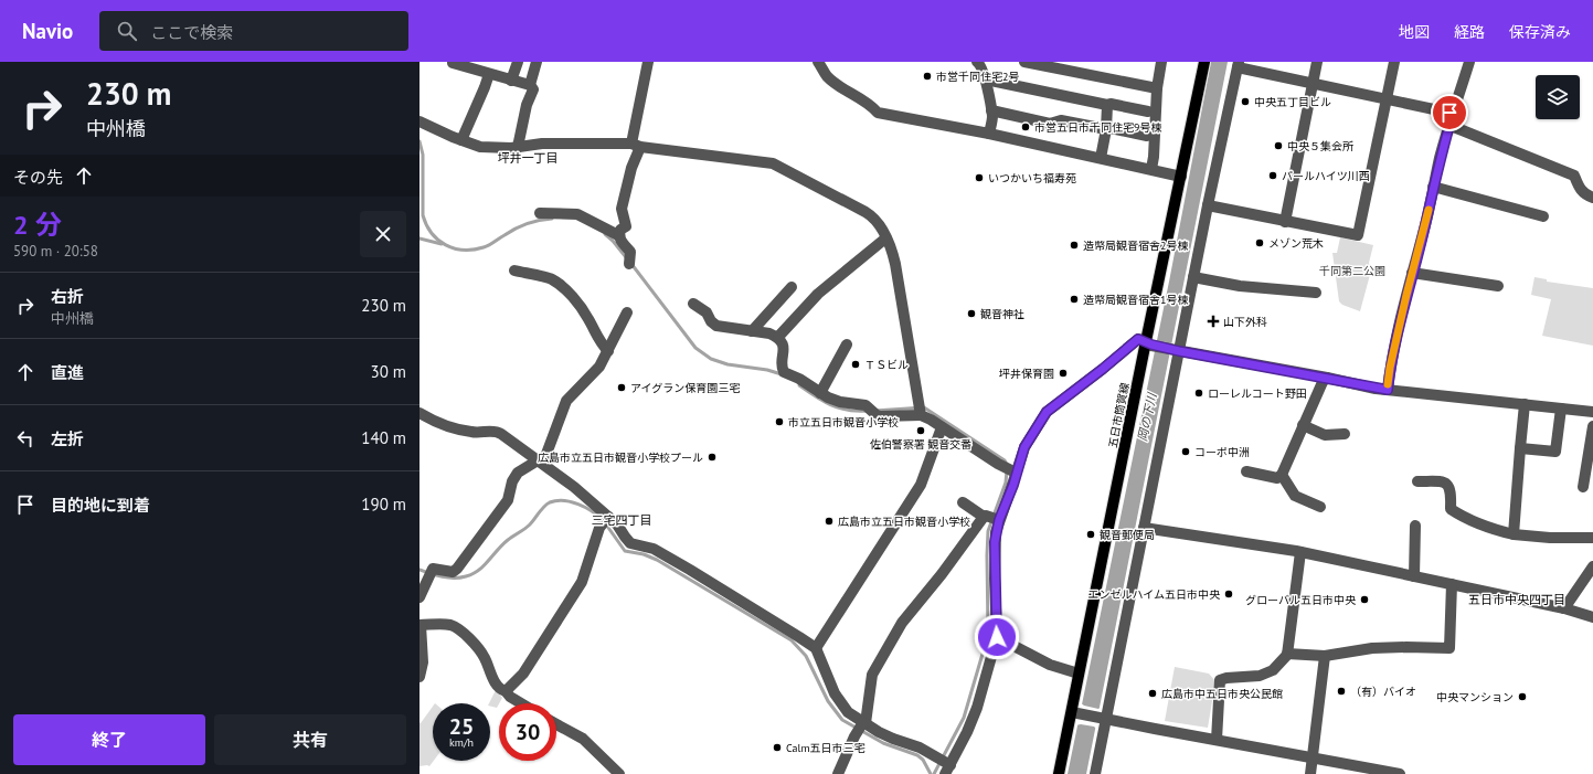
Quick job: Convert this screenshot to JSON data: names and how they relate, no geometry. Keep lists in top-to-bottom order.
{
  "streets": {
    "main road": ["五日市筒賀線"]
  },
  "districts": ["坪井一丁目", "三宅四丁目", "五日市中央四丁目"],
  "water": ["岡の下川"],
  "parks": ["千同第二公園"],
  "places": {
    "other": [
      "市営千同住宅2号",
      "中央五丁目ビル",
      "市営五日市千同住宅9号棟",
      "中央５集会所",
      "パールハイツ川西",
      "いつかいち福寿苑",
      "メゾン荒木",
      "造幣局観音宿舎2号棟",
      "造幣局観音宿舎1号棟",
      "観音神社",
      "ＴＳビル",
      "坪井保育園",
      "アイグラン保育園三宅",
      "ローレルコート野田",
      "市立五日市観音小学校",
      "佐伯警察署 観音交番",
      "コーポ中洲",
      "広島市立五日市観音小学校プール",
      "広島市立五日市観音小学校",
      "観音郵便局",
      "エンゼルハイム五日市中央",
      "グローバル五日市中央",
      "（有）バイオ",
      "広島市中五日市央公民館",
      "中央マンション",
      "Calm五日市三宅"
    ],
    "health": ["山下外科"]
  },
  "page": {
    "header": "Navio",
    "search": "ここで検索",
    "nav": ["地図", "経路", "保存済み"],
    "turn": ["230 m", "中州橋"],
    "then": "その先",
    "heading": ["2 分", "590 m · 20:58"],
    "list": [
      {
        "name": "右折",
        "note": "中州橋",
        "value": "230 m"
      },
      {
        "name": "直進",
        "value": "30 m"
      },
      {
        "name": "左折",
        "value": "140 m"
      },
      {
        "name": "目的地に到着",
        "value": "190 m"
      }
    ],
    "speed": "25 km/h",
    "limit": "30",
    "buttons": ["終了", "共有"]
  }
}
